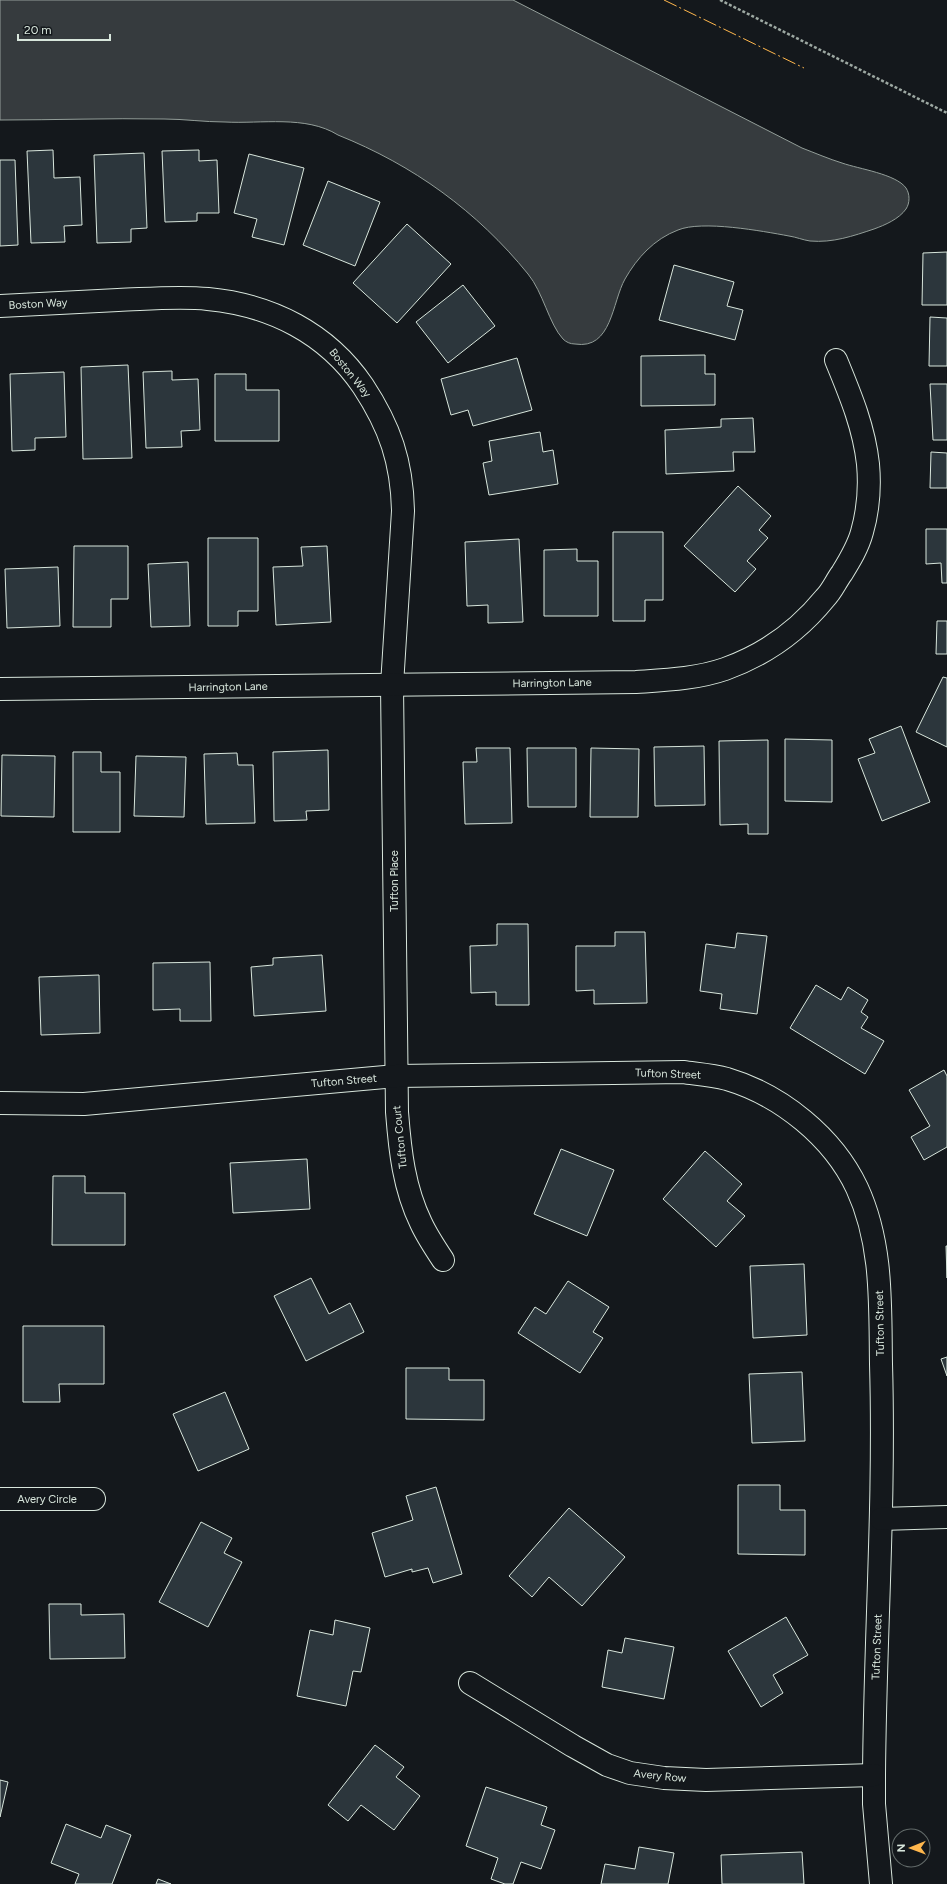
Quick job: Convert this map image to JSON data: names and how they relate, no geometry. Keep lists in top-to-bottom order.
{
  "streets": {
    "street": [
      "Boston Way",
      "Harrington Lane",
      "Tufton Place",
      "Tufton Street",
      "Tufton Court",
      "Avery Circle",
      "Avery Row"
    ]
  },
  "crossings": [
    ["Boston Way", "Harrington Lane"],
    ["Boston Way", "Tufton Place"],
    ["Harrington Lane", "Tufton Place"],
    ["Tufton Place", "Tufton Street"],
    ["Tufton Place", "Tufton Court"],
    ["Tufton Street", "Tufton Court"],
    ["Tufton Street", "Avery Row"]
  ],
  "scale_bar": "20 m",
  "north": "left"
}
